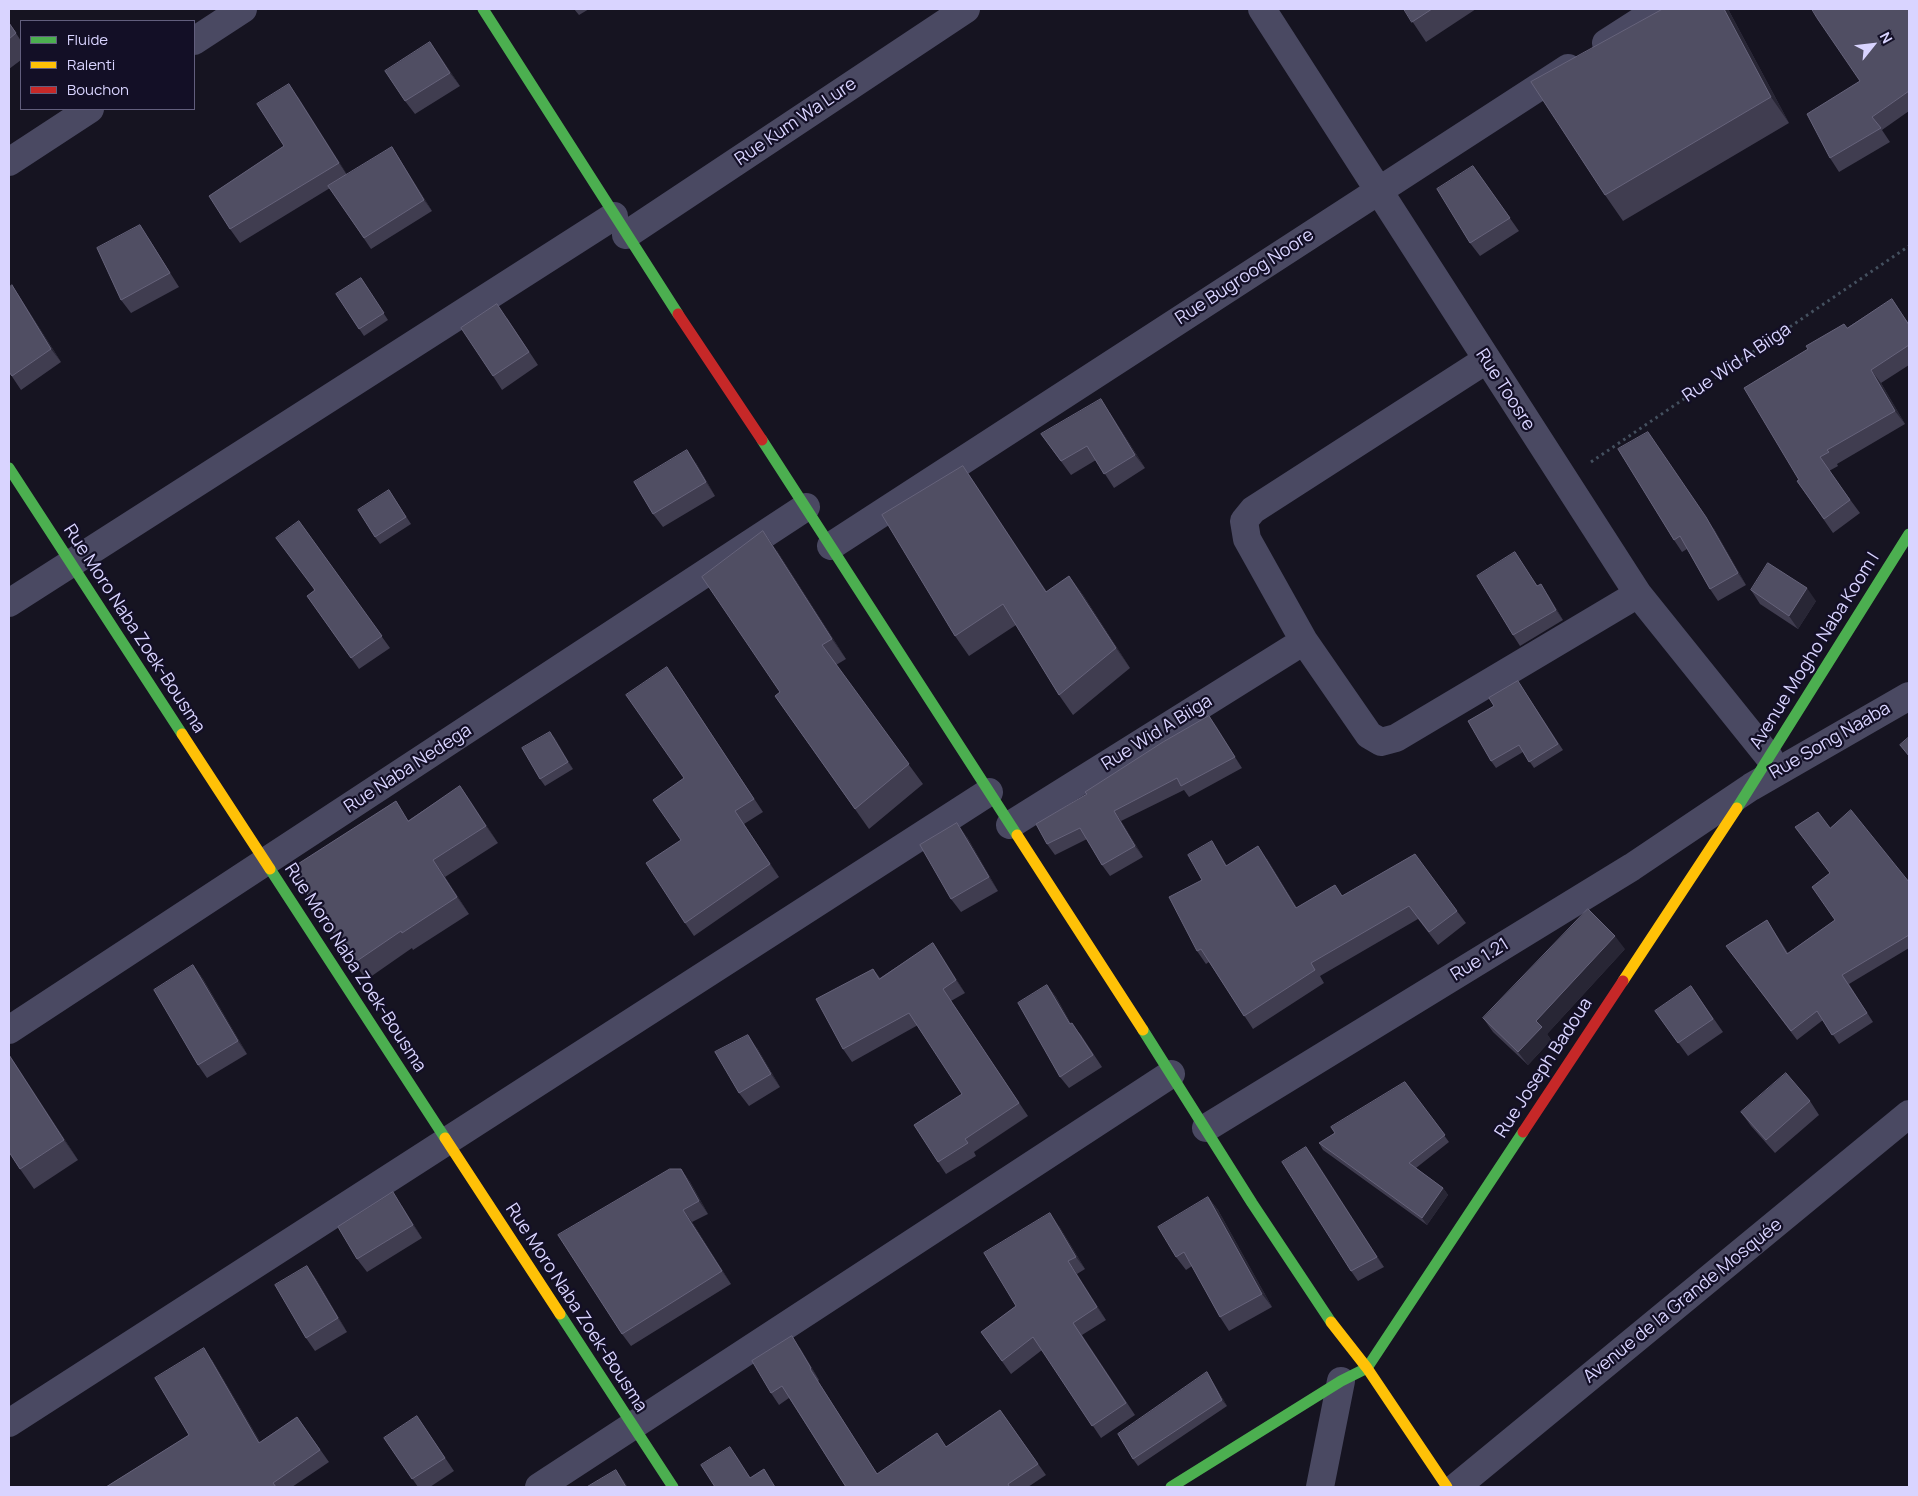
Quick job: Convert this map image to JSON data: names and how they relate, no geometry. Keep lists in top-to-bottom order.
{
  "streets": {
    "street": [
      "Rue Kum Wa Lure",
      "Rue Bugroog Noore",
      "Rue Wid A Biiga",
      "Rue Toosre",
      "Rue Moro Naba Zoek-Bousma",
      "Avenue Mogho Naba Koom I",
      "Rue Song Naaba",
      "Rue Naba Nedega",
      "Rue 1.21",
      "Rue Joseph Badoua",
      "Avenue de la Grande Mosquée"
    ]
  },
  "crossings": [
    ["Rue Kum Wa Lure", "Rue Moro Naba Zoek-Bousma"],
    ["Rue Bugroog Noore", "Rue Toosre"],
    ["Rue Wid A Biiga", "Rue Toosre"],
    ["Rue Toosre", "Avenue Mogho Naba Koom I"],
    ["Rue Moro Naba Zoek-Bousma", "Rue Naba Nedega"],
    ["Avenue Mogho Naba Koom I", "Rue Song Naaba"],
    ["Avenue Mogho Naba Koom I", "Rue 1.21"],
    ["Avenue Mogho Naba Koom I", "Rue Joseph Badoua"],
    ["Rue Song Naaba", "Rue 1.21"],
    ["Rue Song Naaba", "Rue Joseph Badoua"],
    ["Rue 1.21", "Rue Joseph Badoua"]
  ],
  "legend": ["Fluide", "Ralenti", "Bouchon"],
  "north": "top right"
}
